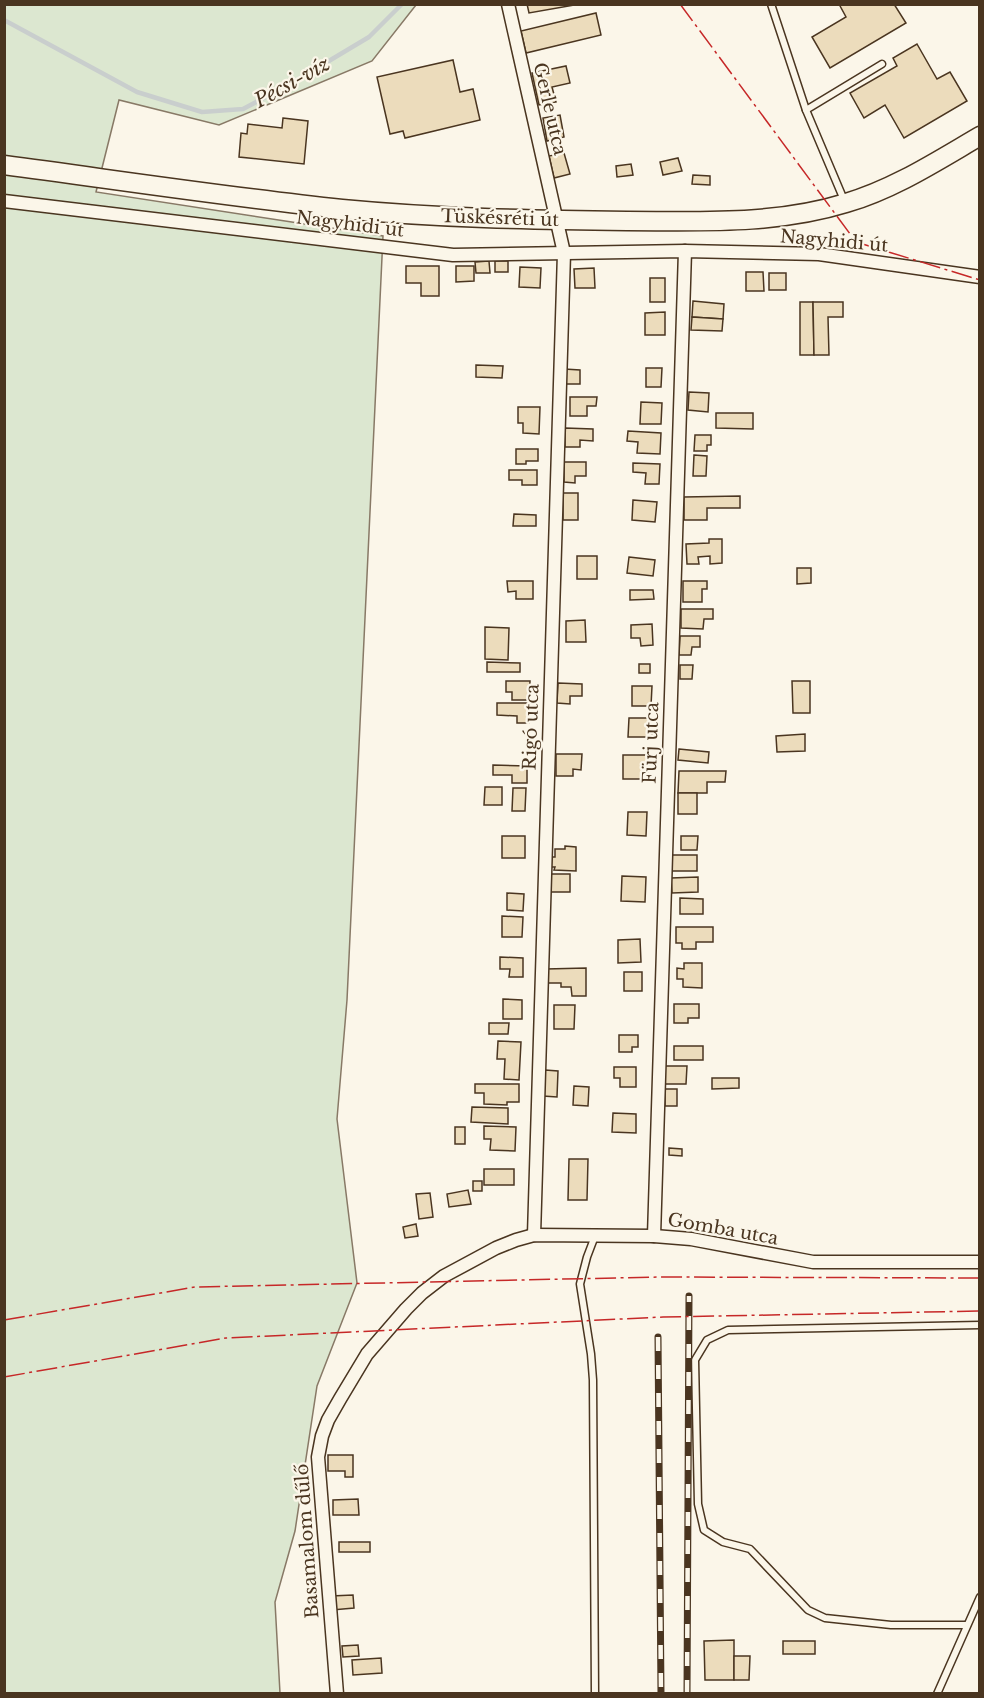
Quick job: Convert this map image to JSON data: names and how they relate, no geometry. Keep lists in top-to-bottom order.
{
  "streets": {
    "street": [
      "Gerle utca",
      "Tüskésréti út",
      "Nagyhidi út",
      "Rigó utca",
      "Fürj utca",
      "Gomba utca",
      "Basamalom dűlő"
    ]
  },
  "crossings": [
    ["Gerle utca", "Tüskésréti út"],
    ["Gerle utca", "Rigó utca"],
    ["Tüskésréti út", "Rigó utca"],
    ["Nagyhidi út", "Rigó utca"],
    ["Nagyhidi út", "Fürj utca"],
    ["Rigó utca", "Gomba utca"],
    ["Fürj utca", "Gomba utca"],
    ["Gomba utca", "Basamalom dűlő"]
  ],
  "water": ["Pécsi-víz"]
}
